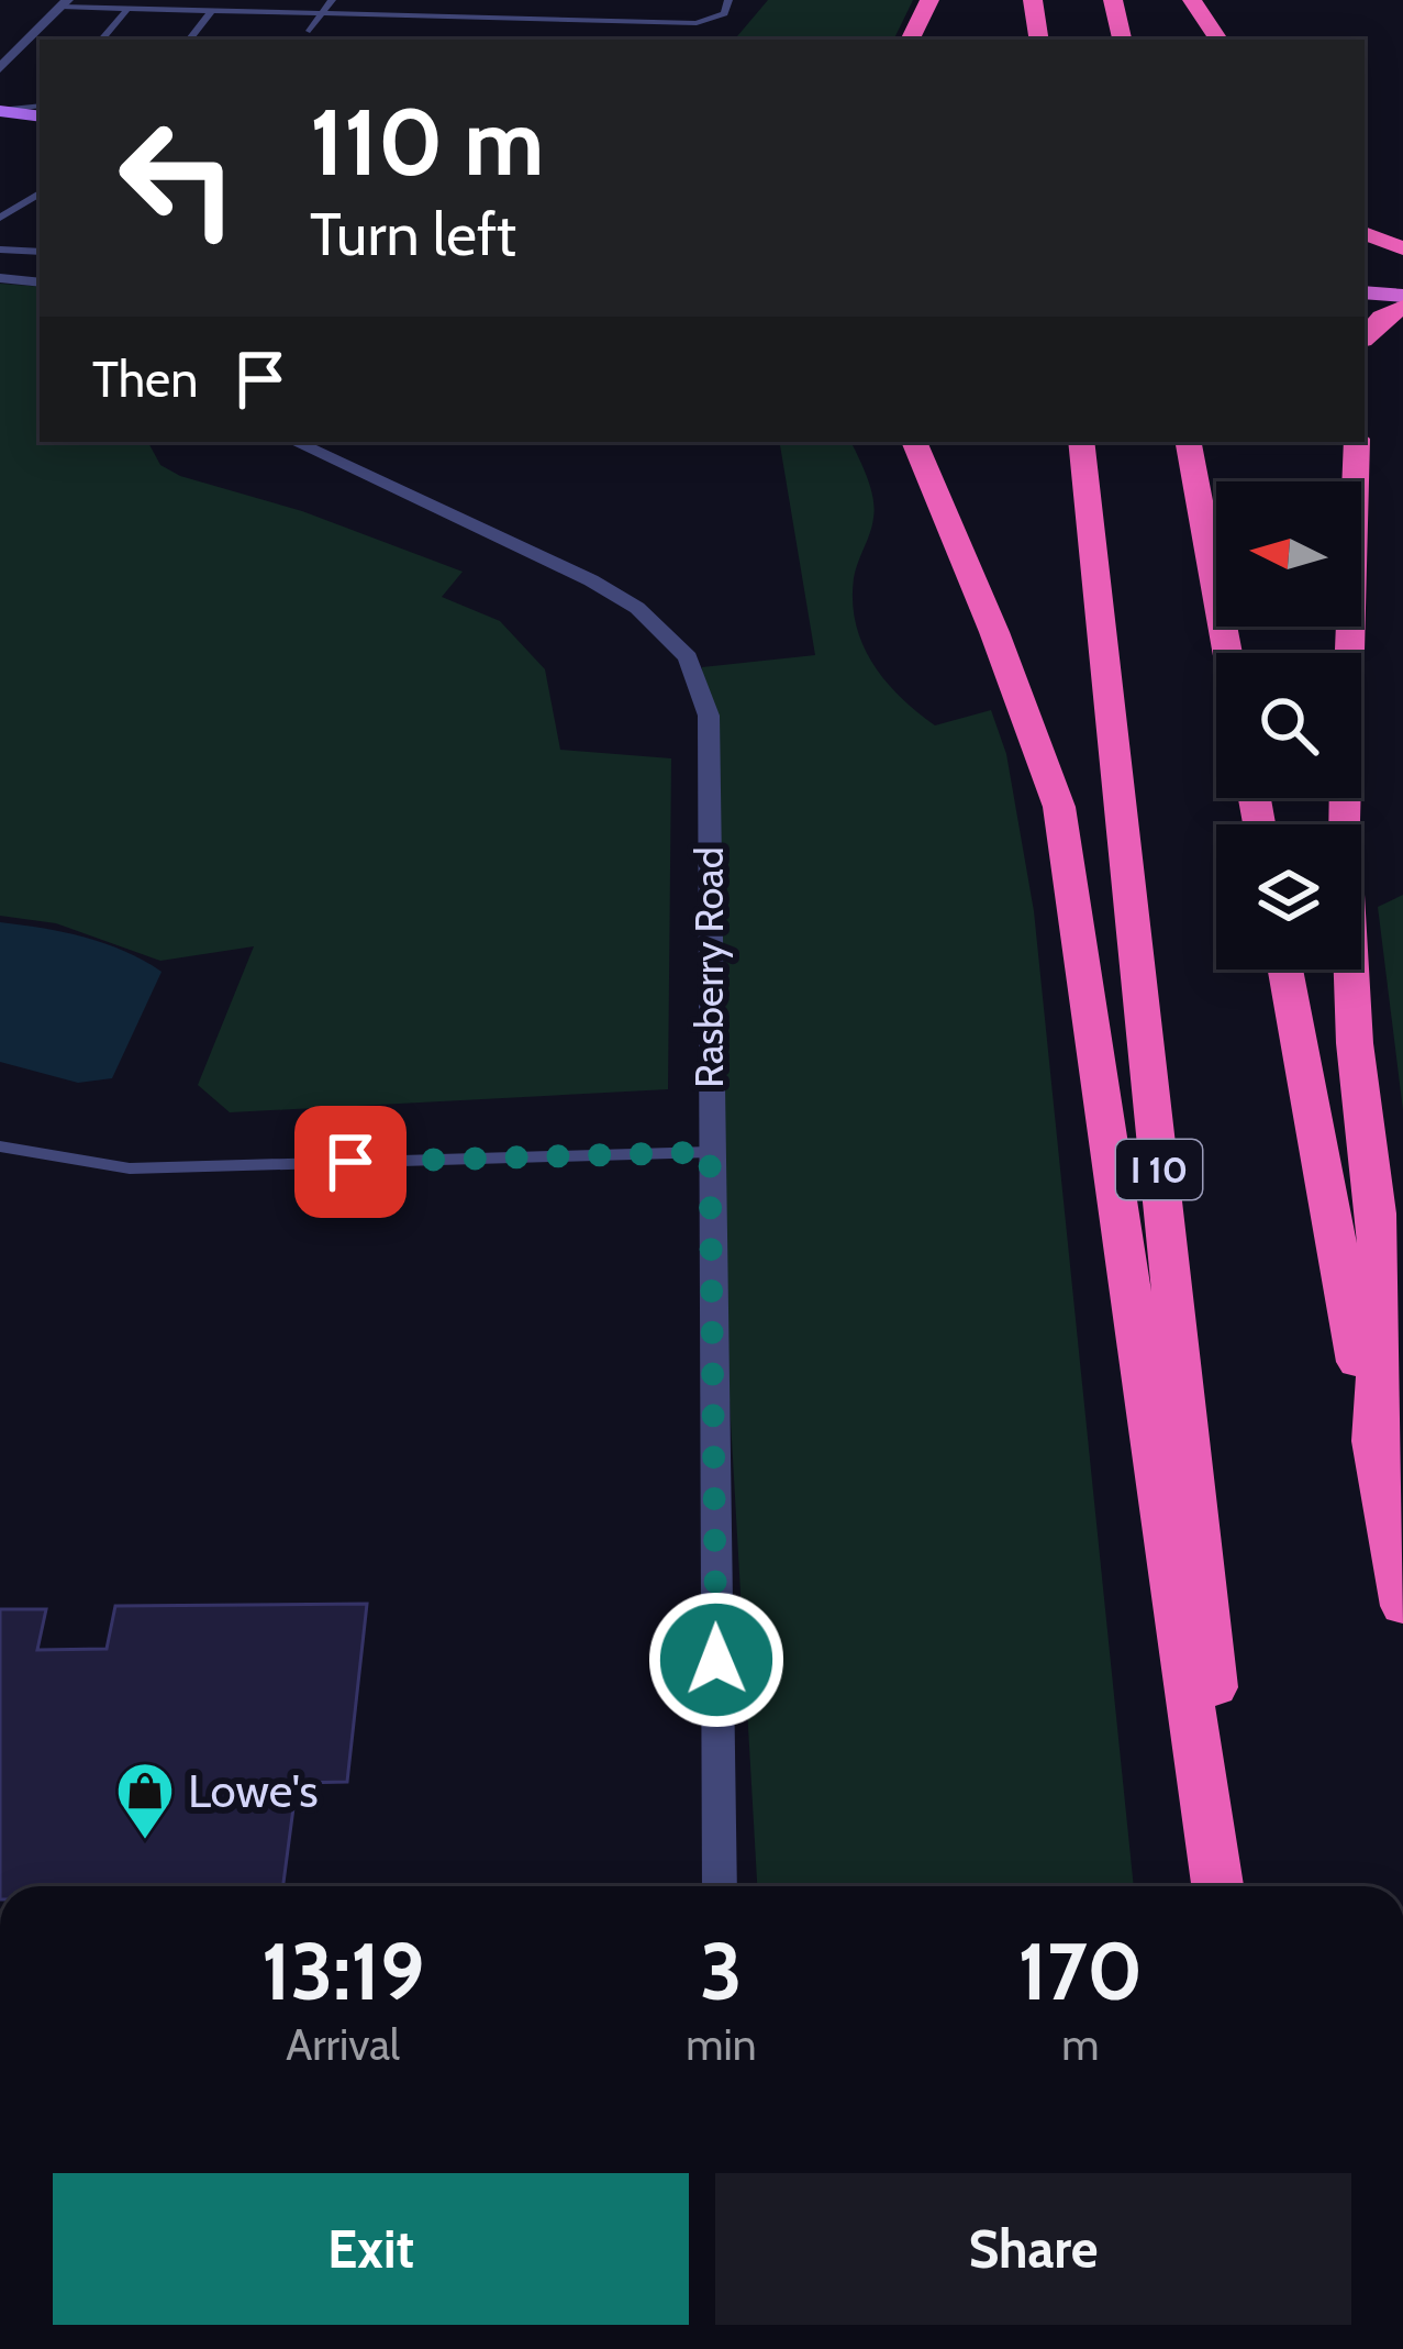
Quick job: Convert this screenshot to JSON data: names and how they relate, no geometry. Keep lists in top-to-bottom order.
{
  "streets": {
    "highway": ["I 10"],
    "street": ["Rasberry Road"]
  },
  "places": {
    "shop": ["Lowe's"]
  },
  "north": "left",
  "page": {
    "turn": ["110 m", "Turn left"],
    "then": "Then",
    "eta": [
      "13:19",
      "Arrival",
      "3",
      "min",
      "170",
      "m"
    ],
    "buttons": ["Exit", "Share"]
  }
}
